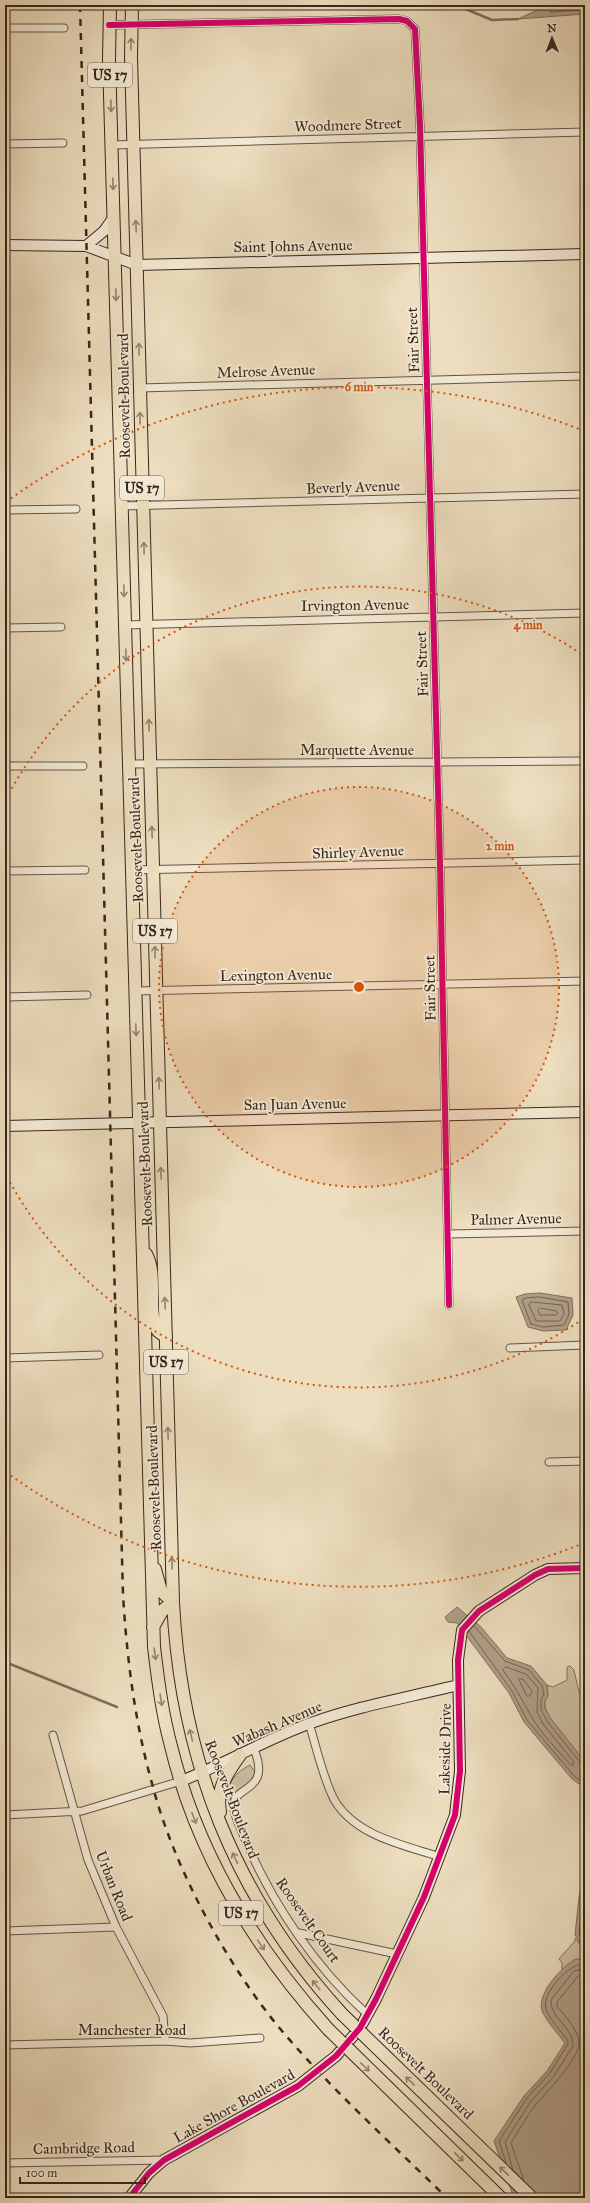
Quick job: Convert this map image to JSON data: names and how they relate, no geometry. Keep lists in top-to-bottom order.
{
  "streets": {
    "highway": ["US 17", "Roosevelt Boulevard"],
    "street": [
      "Woodmere Street",
      "Saint Johns Avenue",
      "Fair Street",
      "Melrose Avenue",
      "Beverly Avenue",
      "Irvington Avenue",
      "Marquette Avenue",
      "Shirley Avenue",
      "Lexington Avenue",
      "San Juan Avenue",
      "Palmer Avenue",
      "Wabash Avenue",
      "Lakeside Drive",
      "Urban Road",
      "Roosevelt Court",
      "Manchester Road",
      "Lake Shore Boulevard",
      "Cambridge Road"
    ]
  },
  "crossings": [
    ["Woodmere Street", "Fair Street"],
    ["Woodmere Street", "Roosevelt Boulevard"],
    ["Saint Johns Avenue", "Fair Street"],
    ["Saint Johns Avenue", "Roosevelt Boulevard"],
    ["Fair Street", "Melrose Avenue"],
    ["Fair Street", "Roosevelt Boulevard"],
    ["Fair Street", "Beverly Avenue"],
    ["Fair Street", "Irvington Avenue"],
    ["Fair Street", "Marquette Avenue"],
    ["Fair Street", "Shirley Avenue"],
    ["Fair Street", "Lexington Avenue"],
    ["Fair Street", "San Juan Avenue"],
    ["Fair Street", "Palmer Avenue"],
    ["Melrose Avenue", "Roosevelt Boulevard"],
    ["Roosevelt Boulevard", "Beverly Avenue"],
    ["Roosevelt Boulevard", "Irvington Avenue"],
    ["Roosevelt Boulevard", "Marquette Avenue"],
    ["Roosevelt Boulevard", "Shirley Avenue"],
    ["Roosevelt Boulevard", "Lexington Avenue"],
    ["Roosevelt Boulevard", "San Juan Avenue"],
    ["Roosevelt Boulevard", "Wabash Avenue"],
    ["Wabash Avenue", "Lakeside Drive"],
    ["Wabash Avenue", "Roosevelt Court"],
    ["Lakeside Drive", "Roosevelt Court"],
    ["Lakeside Drive", "Lake Shore Boulevard"],
    ["Urban Road", "Manchester Road"],
    ["Lake Shore Boulevard", "Cambridge Road"]
  ],
  "scale_bar": "100 m",
  "north": "top",
  "rings": ["6 min", "4 min", "2 min"]
}
